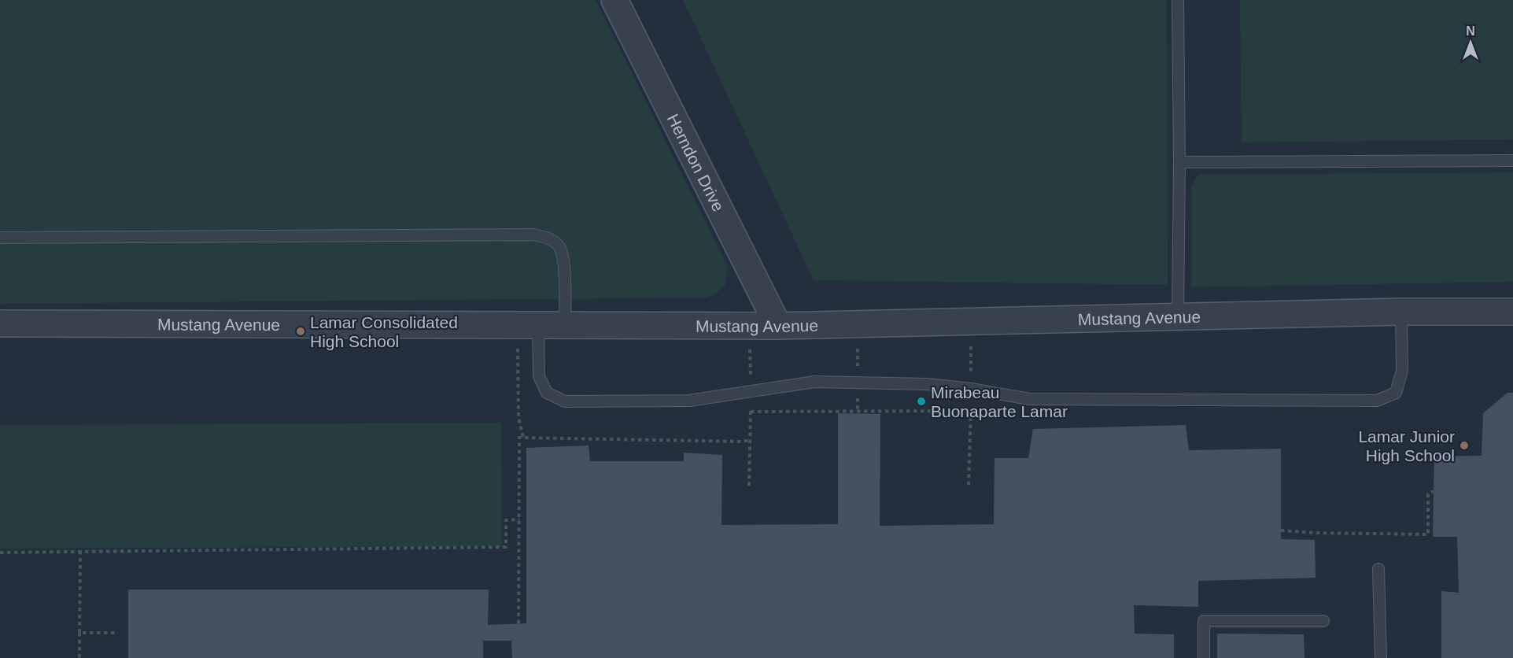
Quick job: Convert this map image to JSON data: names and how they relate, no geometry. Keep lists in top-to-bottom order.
{
  "streets": {
    "street": ["Herndon Drive", "Mustang Avenue"]
  },
  "crossings": [
    ["Herndon Drive", "Mustang Avenue"]
  ],
  "places": ["Lamar Consolidated High School", "Mirabeau Buonaparte Lamar", "Lamar Junior High School"],
  "north": "top"
}
